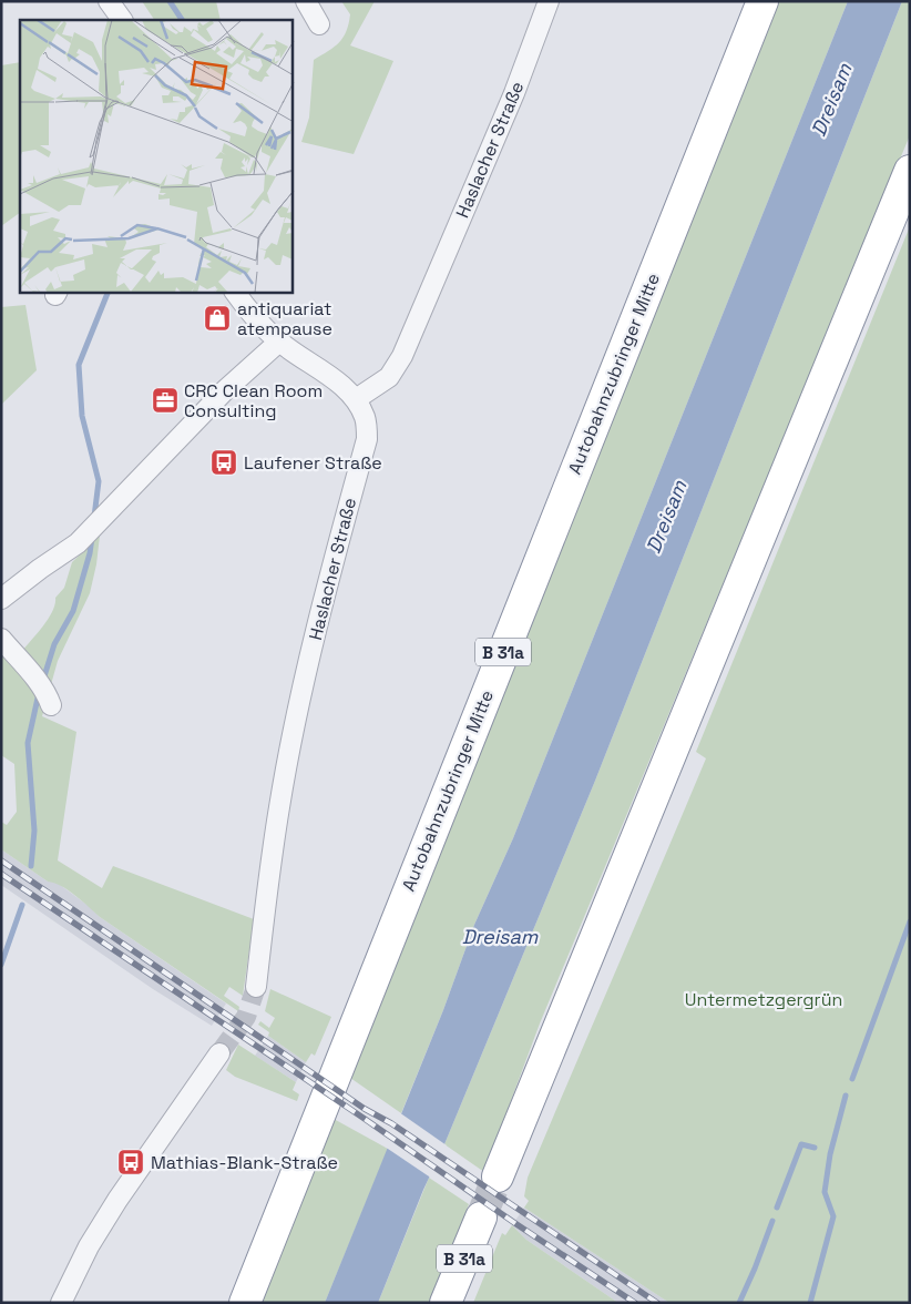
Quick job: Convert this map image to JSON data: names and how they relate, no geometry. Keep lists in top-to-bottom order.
{
  "streets": {
    "highway": ["Autobahnzubringer Mitte", "B 31a"],
    "street": ["Haslacher Straße"]
  },
  "water": ["Dreisam"],
  "parks": ["Untermetzgergrün"],
  "places": {
    "shop": ["antiquariat atempause"],
    "office": ["CRC Clean Room Consulting"],
    "bus stop": ["Laufener Straße", "Mathias-Blank-Straße"]
  }
}
